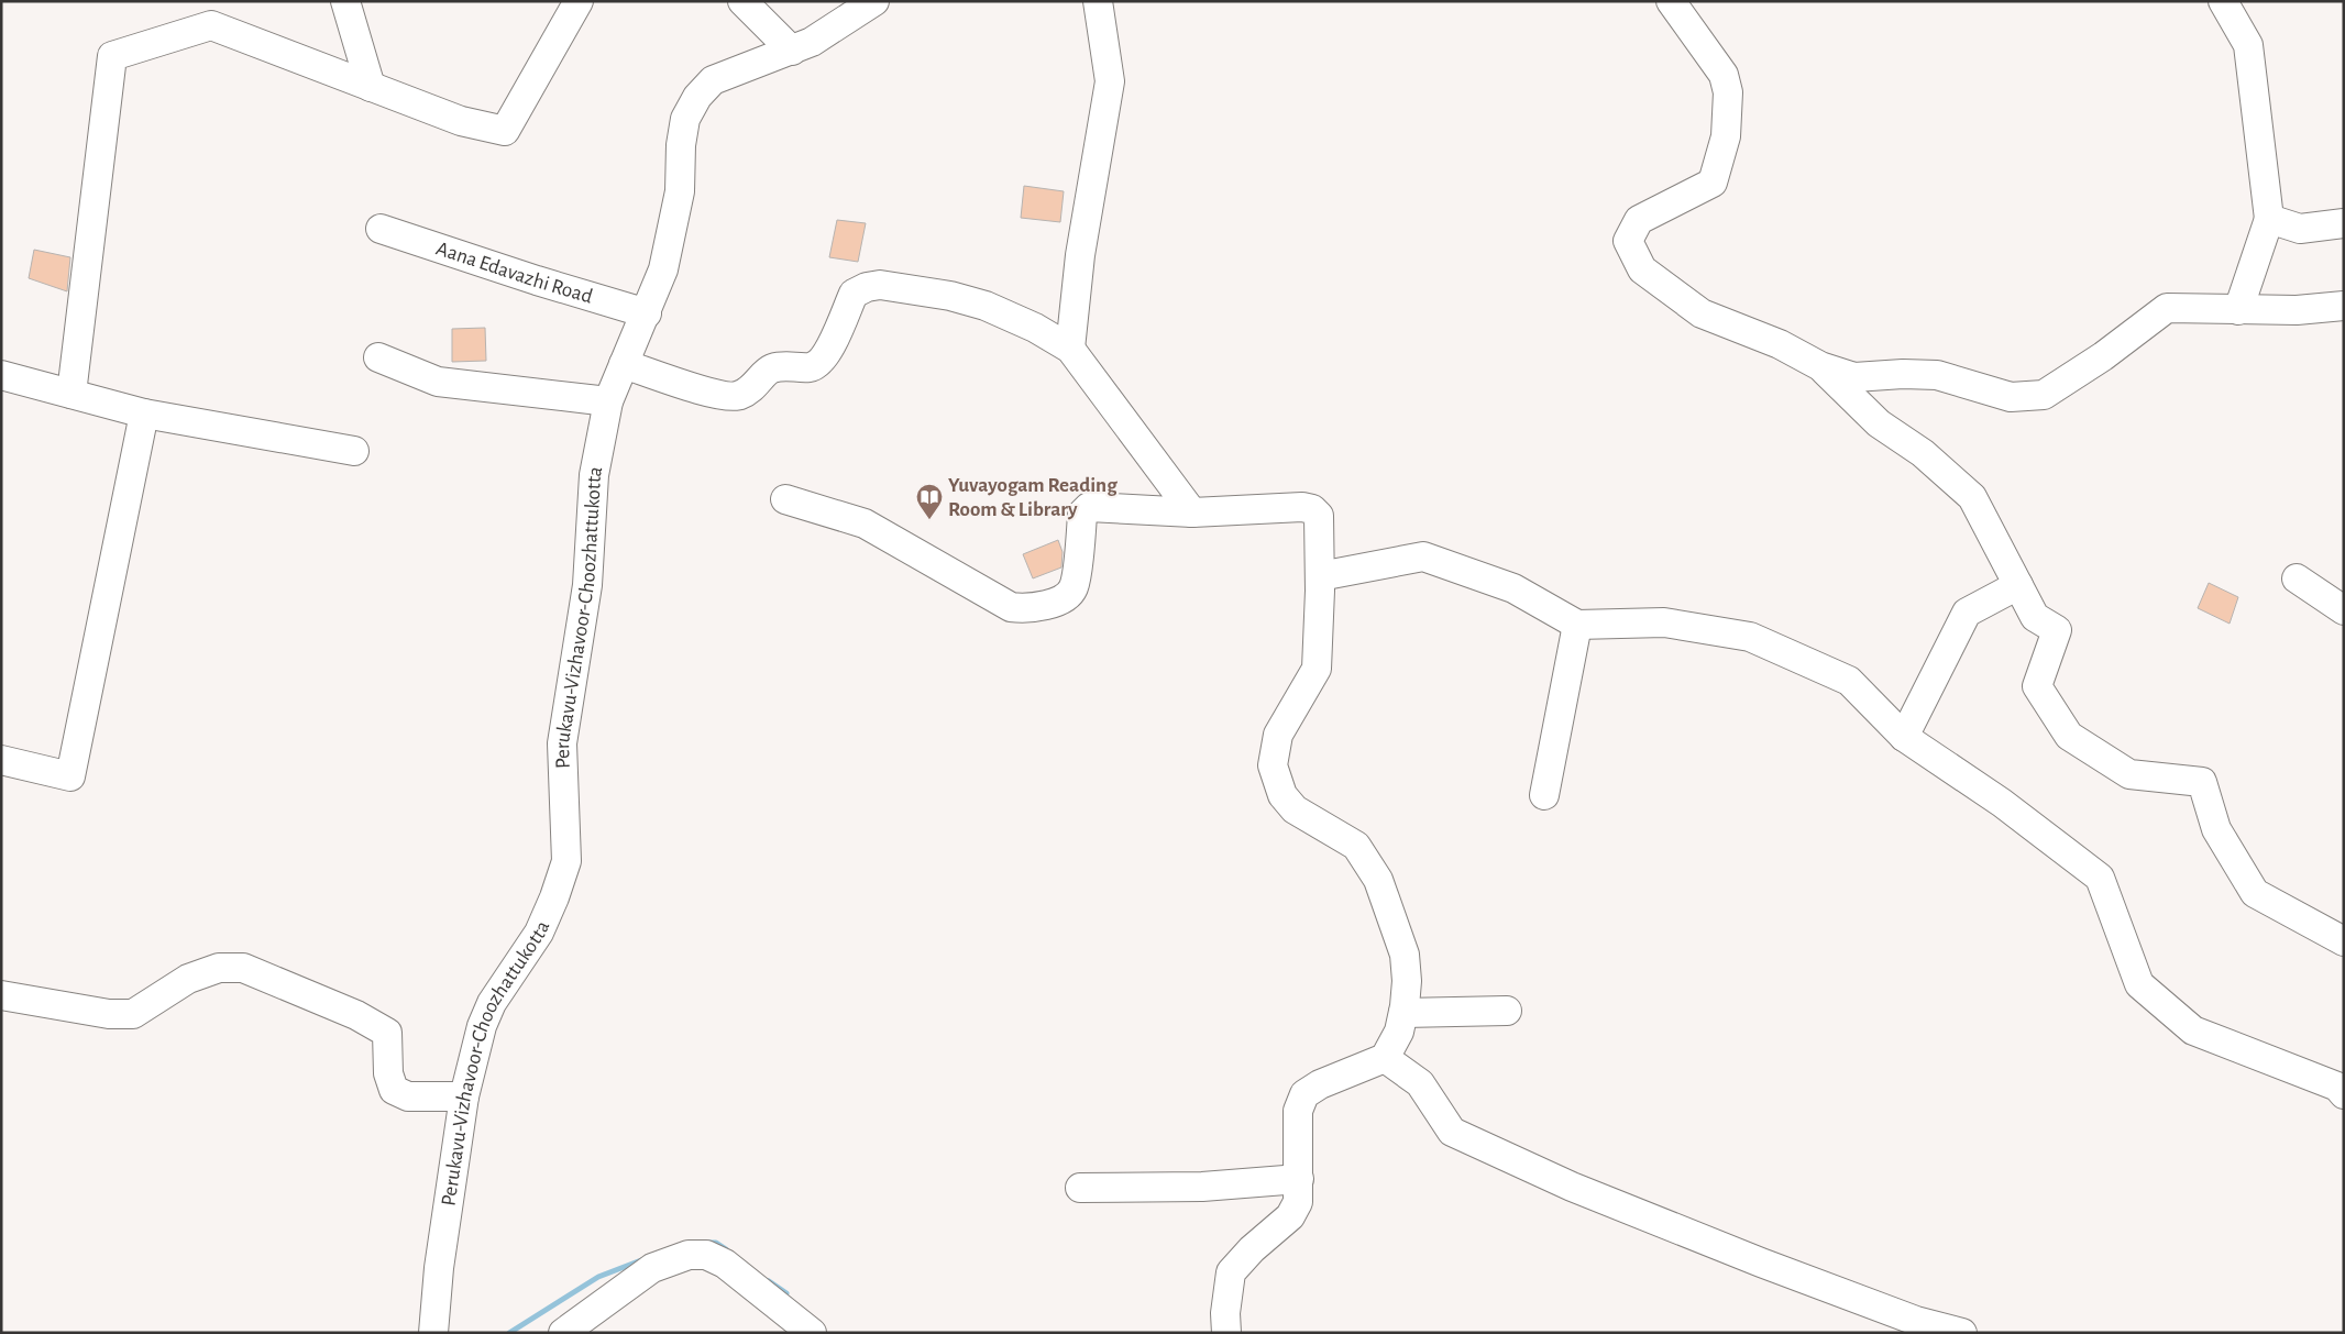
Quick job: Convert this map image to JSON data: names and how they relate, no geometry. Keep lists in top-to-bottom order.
{
  "streets": {
    "street": ["Aana Edavazhi Road", "Perukavu-Vizhavoor-Choozhattukotta"]
  },
  "crossings": [
    ["Aana Edavazhi Road", "Perukavu-Vizhavoor-Choozhattukotta"]
  ],
  "places": {
    "library": ["Yuvayogam Reading Room & Library"]
  }
}
